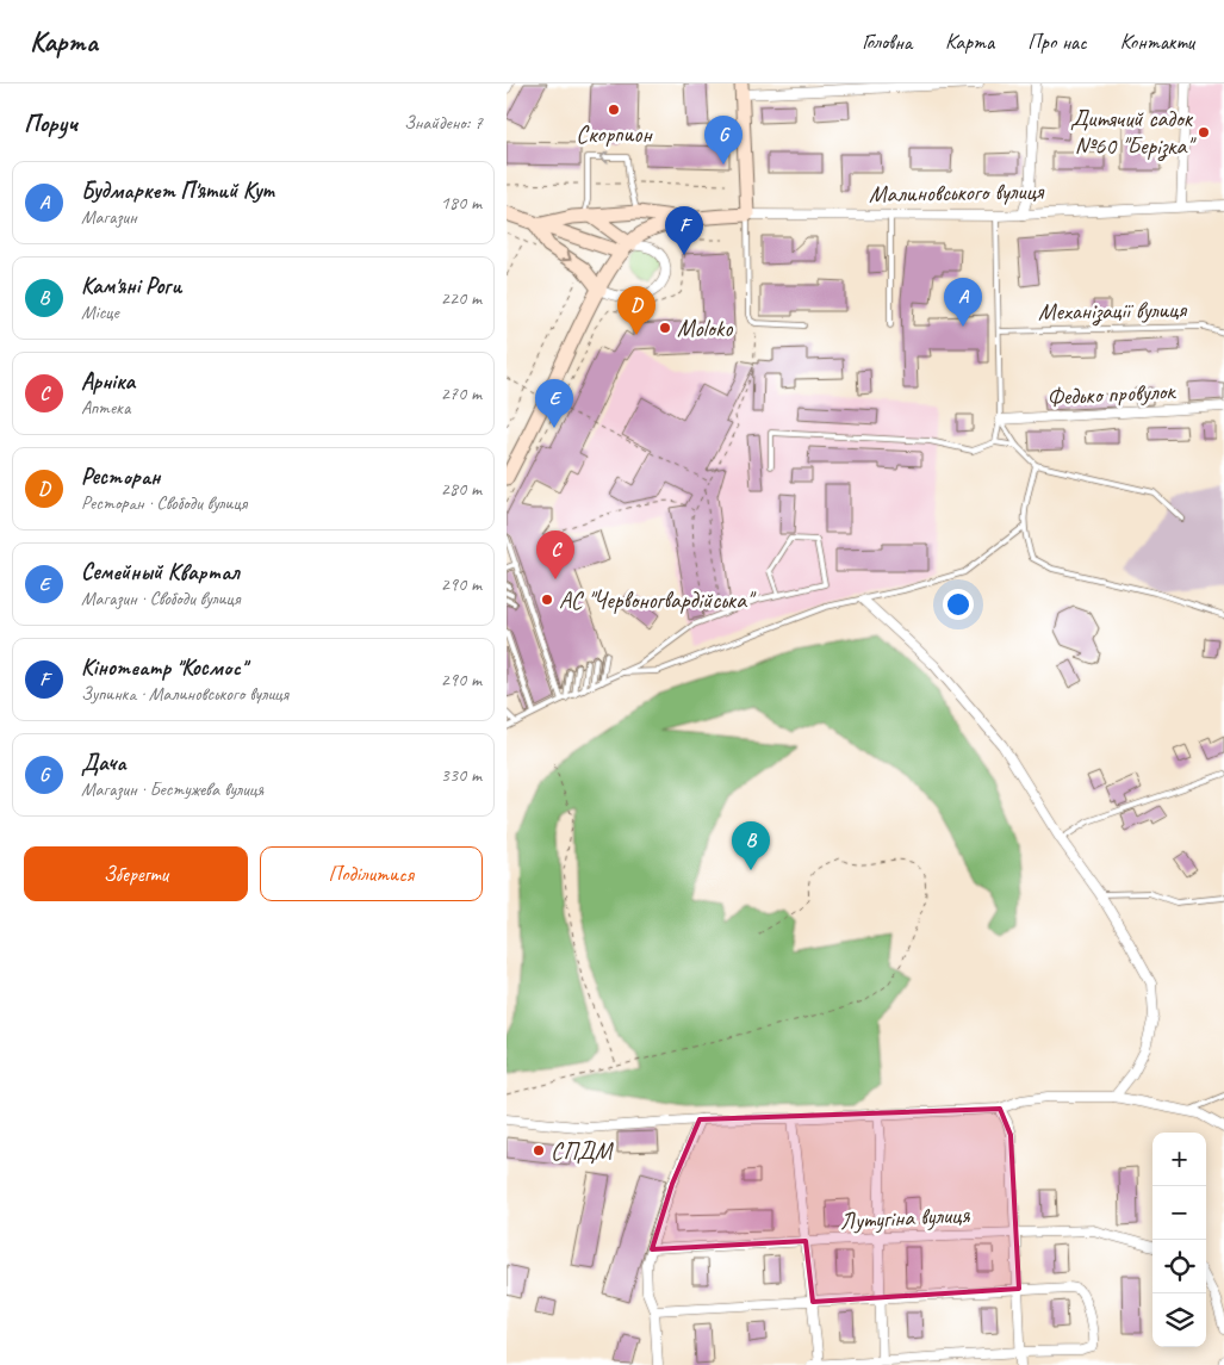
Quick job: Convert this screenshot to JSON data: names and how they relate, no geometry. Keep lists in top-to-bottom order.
{
  "streets": {
    "main road": ["Малиновського вулиця"],
    "street": ["Федько провулок", "Лутугіна вулиця"],
    "lane": ["Механізації вулиця"]
  },
  "places": [
    "Скорпион",
    "Дитячий садок №60 \"Берізка\"",
    "Moloko",
    "АС \"Червоногвардійська\"",
    "СПДМ"
  ],
  "page": {
    "header": "Карта",
    "nav": [
      "Головна",
      "Карта",
      "Про нас",
      "Контакти"
    ],
    "heading": ["Поруч", "Знайдено: 7"],
    "pins": [
      "G",
      "F",
      "A",
      "D",
      "E",
      "C",
      "B"
    ],
    "list": [
      {
        "mark": "A",
        "name": "Будмаркет П'ятий Кут",
        "note": "Магазин",
        "value": "180 m"
      },
      {
        "mark": "B",
        "name": "Кам'яні Роги",
        "note": "Місце",
        "value": "220 m"
      },
      {
        "mark": "C",
        "name": "Арніка",
        "note": "Аптека",
        "value": "270 m"
      },
      {
        "mark": "D",
        "name": "Ресторан",
        "note": "Ресторан · Свободи вулиця",
        "value": "280 m"
      },
      {
        "mark": "E",
        "name": "Семейный Квартал",
        "note": "Магазин · Свободи вулиця",
        "value": "290 m"
      },
      {
        "mark": "F",
        "name": "Кінотеатр \"Космос\"",
        "note": "Зупинка · Малиновського вулиця",
        "value": "290 m"
      },
      {
        "mark": "G",
        "name": "Дача",
        "note": "Магазин · Бестужева вулиця",
        "value": "330 m"
      }
    ],
    "buttons": ["Зберегти", "Поділитися"],
    "map_buttons": ["+", "−"]
  }
}
